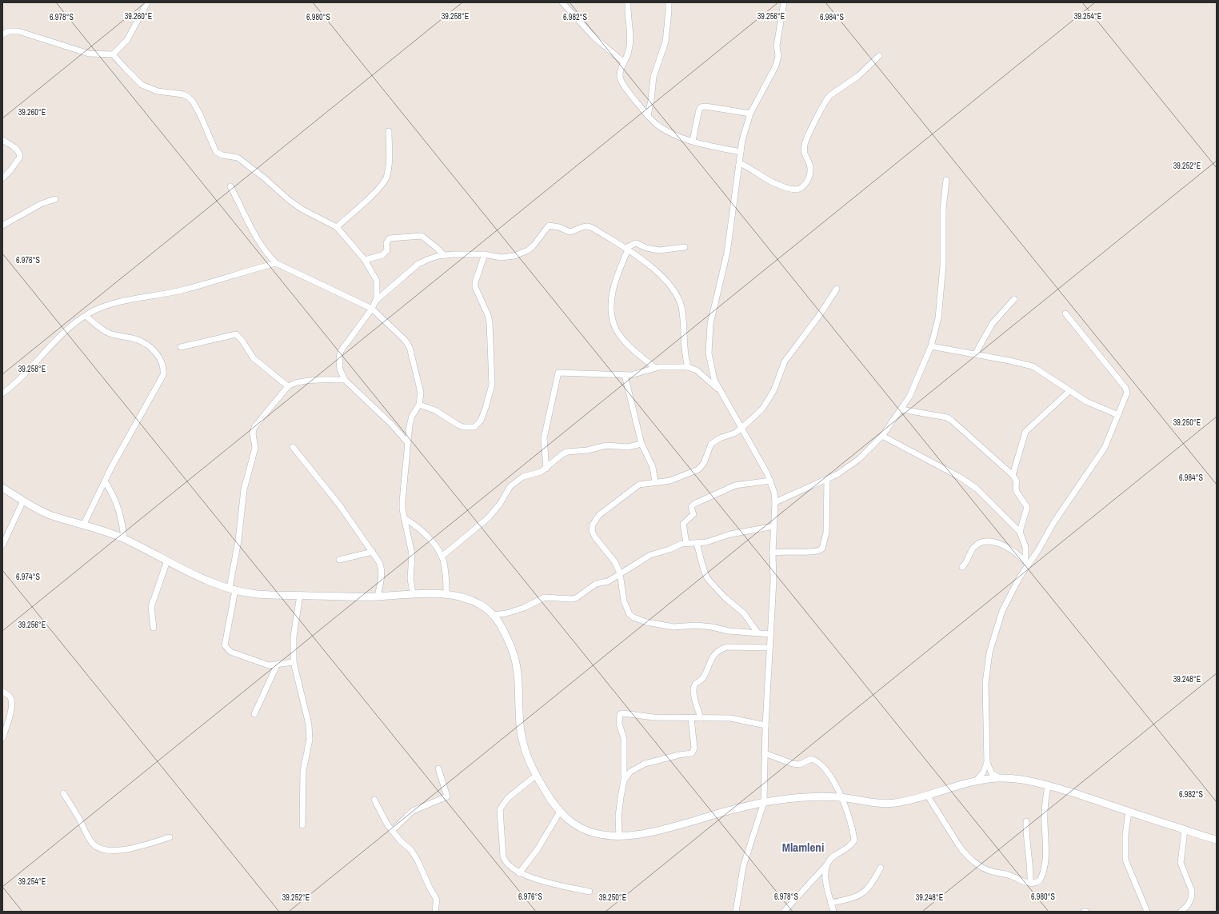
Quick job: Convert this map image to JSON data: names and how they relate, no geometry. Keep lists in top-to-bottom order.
{
  "districts": ["Mlamleni"],
  "coordinates": [
    "39.260°E",
    "39.258°E",
    "39.256°E",
    "39.254°E",
    "6.984°S",
    "6.978°S",
    "6.980°S",
    "6.982°S",
    "39.252°E",
    "6.976°S",
    "39.250°E",
    "6.974°S",
    "39.248°E"
  ]
}
